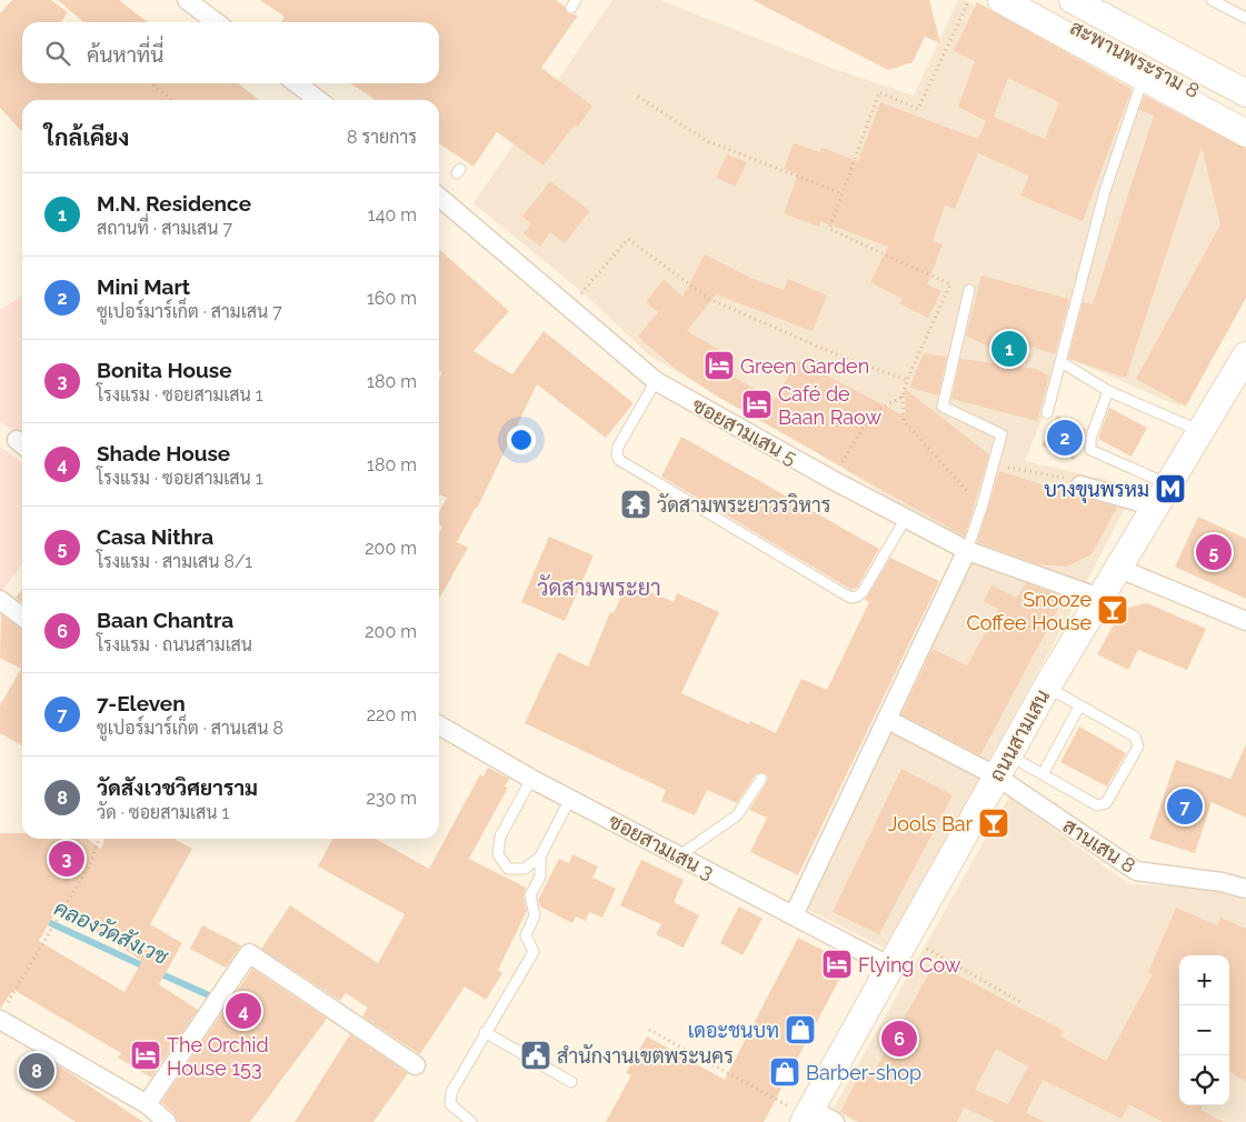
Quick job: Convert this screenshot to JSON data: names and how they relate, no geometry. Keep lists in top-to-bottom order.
{
  "streets": {
    "main road": ["สะพานพระราม 8", "ถนนสามเสน"],
    "street": ["ซอยสามเสน 5", "สานเสน 8", "ซอยสามเสน 3"]
  },
  "crossings": [
    ["ซอยสามเสน 5", "ถนนสามเสน"],
    ["ถนนสามเสน", "สานเสน 8"],
    ["ถนนสามเสน", "ซอยสามเสน 3"]
  ],
  "districts": ["วัดสามพระยา"],
  "water": ["คลองวัดสังเวช"],
  "places": {
    "hotel": [
      "Green Garden",
      "Café de Baan Raow",
      "Flying Cow",
      "The Orchid House 153"
    ],
    "metro station": ["บางขุนพรหม"],
    "temple": ["วัดสามพระยาวรวิหาร"],
    "bar": ["Snooze Coffee House", "Jools Bar"],
    "shop": ["เดอะชนบท", "Barber-shop"],
    "public building": ["สำนักงานเขตพระนคร"]
  },
  "page": {
    "search": "ค้นหาที่นี่",
    "heading": ["ใกล้เคียง", "8 รายการ"],
    "list": [
      {
        "mark": "1",
        "name": "M.N. Residence",
        "note": "สถานที่ · สามเสน 7",
        "value": "140 m"
      },
      {
        "mark": "2",
        "name": "Mini Mart",
        "note": "ซูเปอร์มาร์เก็ต · สามเสน 7",
        "value": "160 m"
      },
      {
        "mark": "3",
        "name": "Bonita House",
        "note": "โรงแรม · ซอยสามเสน 1",
        "value": "180 m"
      },
      {
        "mark": "4",
        "name": "Shade House",
        "note": "โรงแรม · ซอยสามเสน 1",
        "value": "180 m"
      },
      {
        "mark": "5",
        "name": "Casa Nithra",
        "note": "โรงแรม · สามเสน 8/1",
        "value": "200 m"
      },
      {
        "mark": "6",
        "name": "Baan Chantra",
        "note": "โรงแรม · ถนนสามเสน",
        "value": "200 m"
      },
      {
        "mark": "7",
        "name": "7-Eleven",
        "note": "ซูเปอร์มาร์เก็ต · สานเสน 8",
        "value": "220 m"
      },
      {
        "mark": "8",
        "name": "วัดสังเวชวิศยาราม",
        "note": "วัด · ซอยสามเสน 1",
        "value": "230 m"
      }
    ],
    "pins": [
      "1",
      "2",
      "5",
      "7",
      "3",
      "4",
      "6",
      "8"
    ],
    "map_buttons": ["+", "−"]
  }
}
